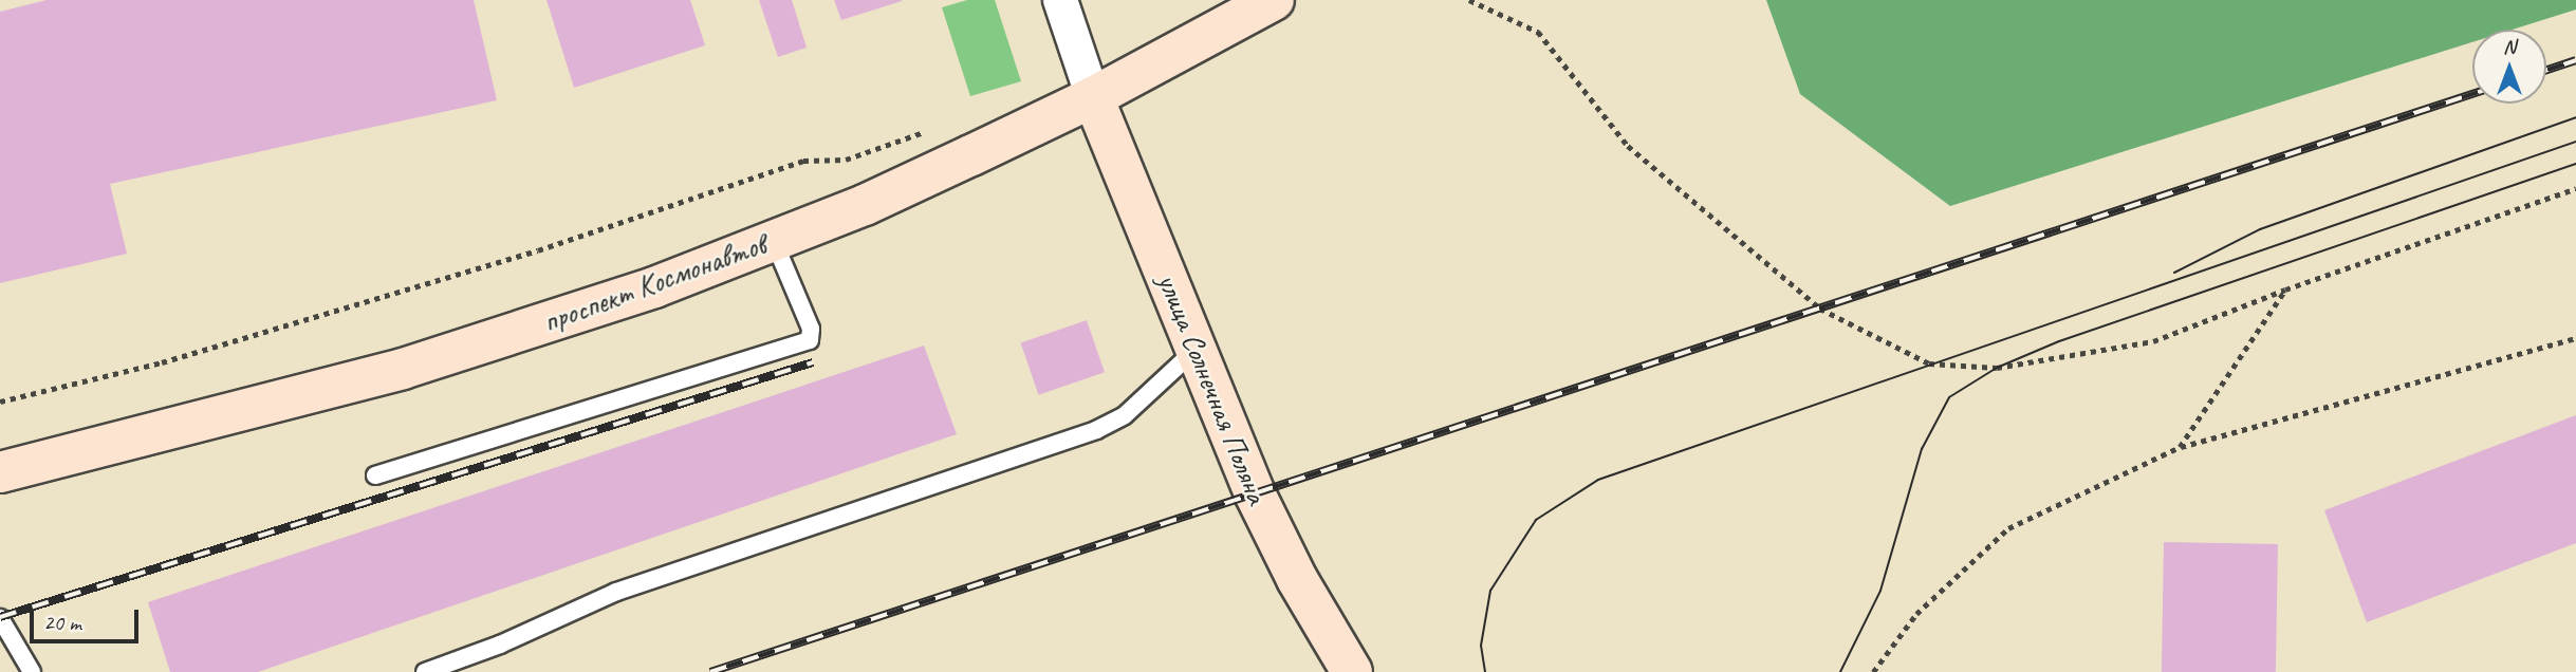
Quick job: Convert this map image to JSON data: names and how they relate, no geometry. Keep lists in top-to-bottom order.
{
  "streets": {
    "main road": ["проспект Космонавтов", "улица Солнечная Поляна"]
  },
  "crossings": [
    ["проспект Космонавтов", "улица Солнечная Поляна"]
  ],
  "scale_bar": "20 m",
  "north": "top"
}
